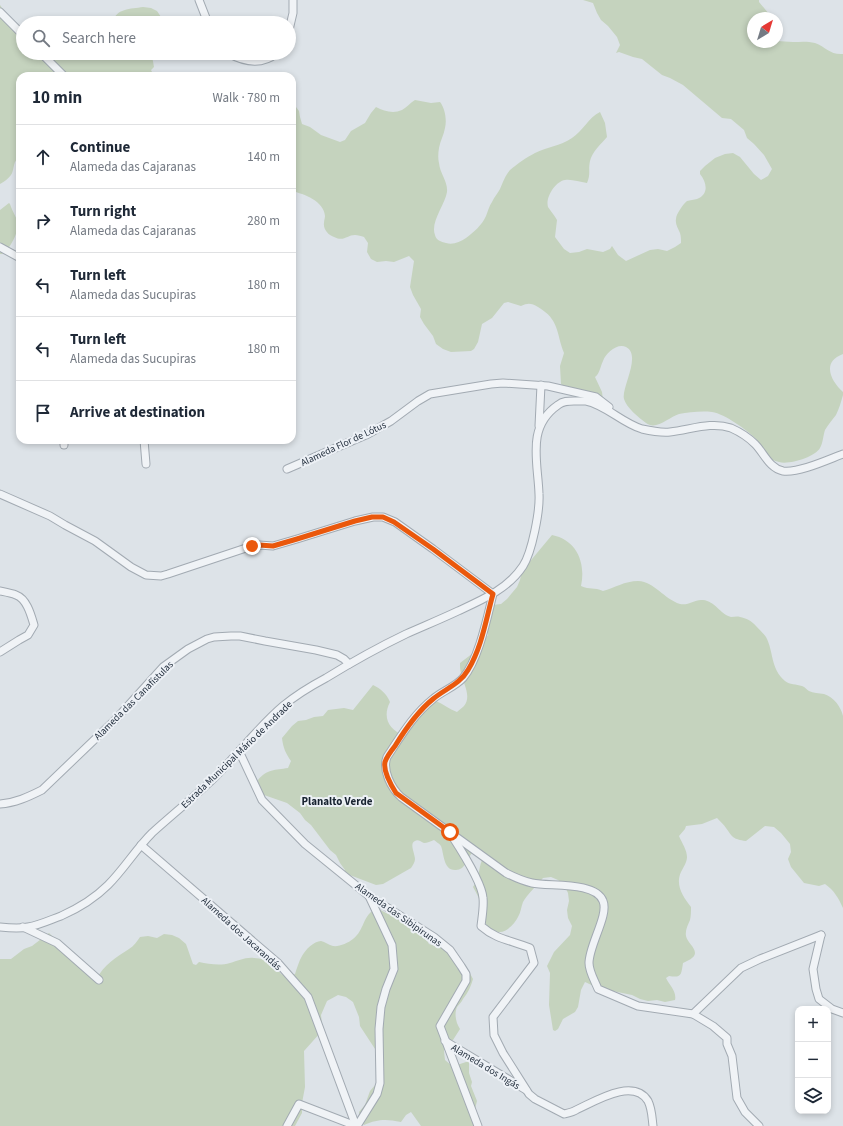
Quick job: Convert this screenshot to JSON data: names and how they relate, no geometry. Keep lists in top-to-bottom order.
{
  "streets": {
    "street": [
      "Alameda Flor de Lótus",
      "Alameda das Canafístulas",
      "Estrada Municipal Mário de Andrade",
      "Alameda das Sibipirunas",
      "Alameda dos Jacarandás",
      "Alameda dos Ingás"
    ]
  },
  "crossings": [
    ["Alameda Flor de Lótus", "Estrada Municipal Mário de Andrade"],
    ["Alameda das Canafístulas", "Estrada Municipal Mário de Andrade"],
    ["Estrada Municipal Mário de Andrade", "Alameda das Sibipirunas"],
    ["Estrada Municipal Mário de Andrade", "Alameda dos Jacarandás"],
    ["Alameda das Sibipirunas", "Alameda dos Ingás"]
  ],
  "districts": ["Planalto Verde"],
  "north": "top right",
  "page": {
    "search": "Search here",
    "heading": ["10 min", "Walk · 780 m"],
    "list": [
      ["Continue", "Alameda das Cajaranas", "140 m"],
      ["Turn right", "Alameda das Cajaranas", "280 m"],
      ["Turn left", "Alameda das Sucupiras", "180 m"],
      ["Turn left", "Alameda das Sucupiras", "180 m"],
      "Arrive at destination"
    ],
    "map_buttons": ["+", "−"]
  }
}
